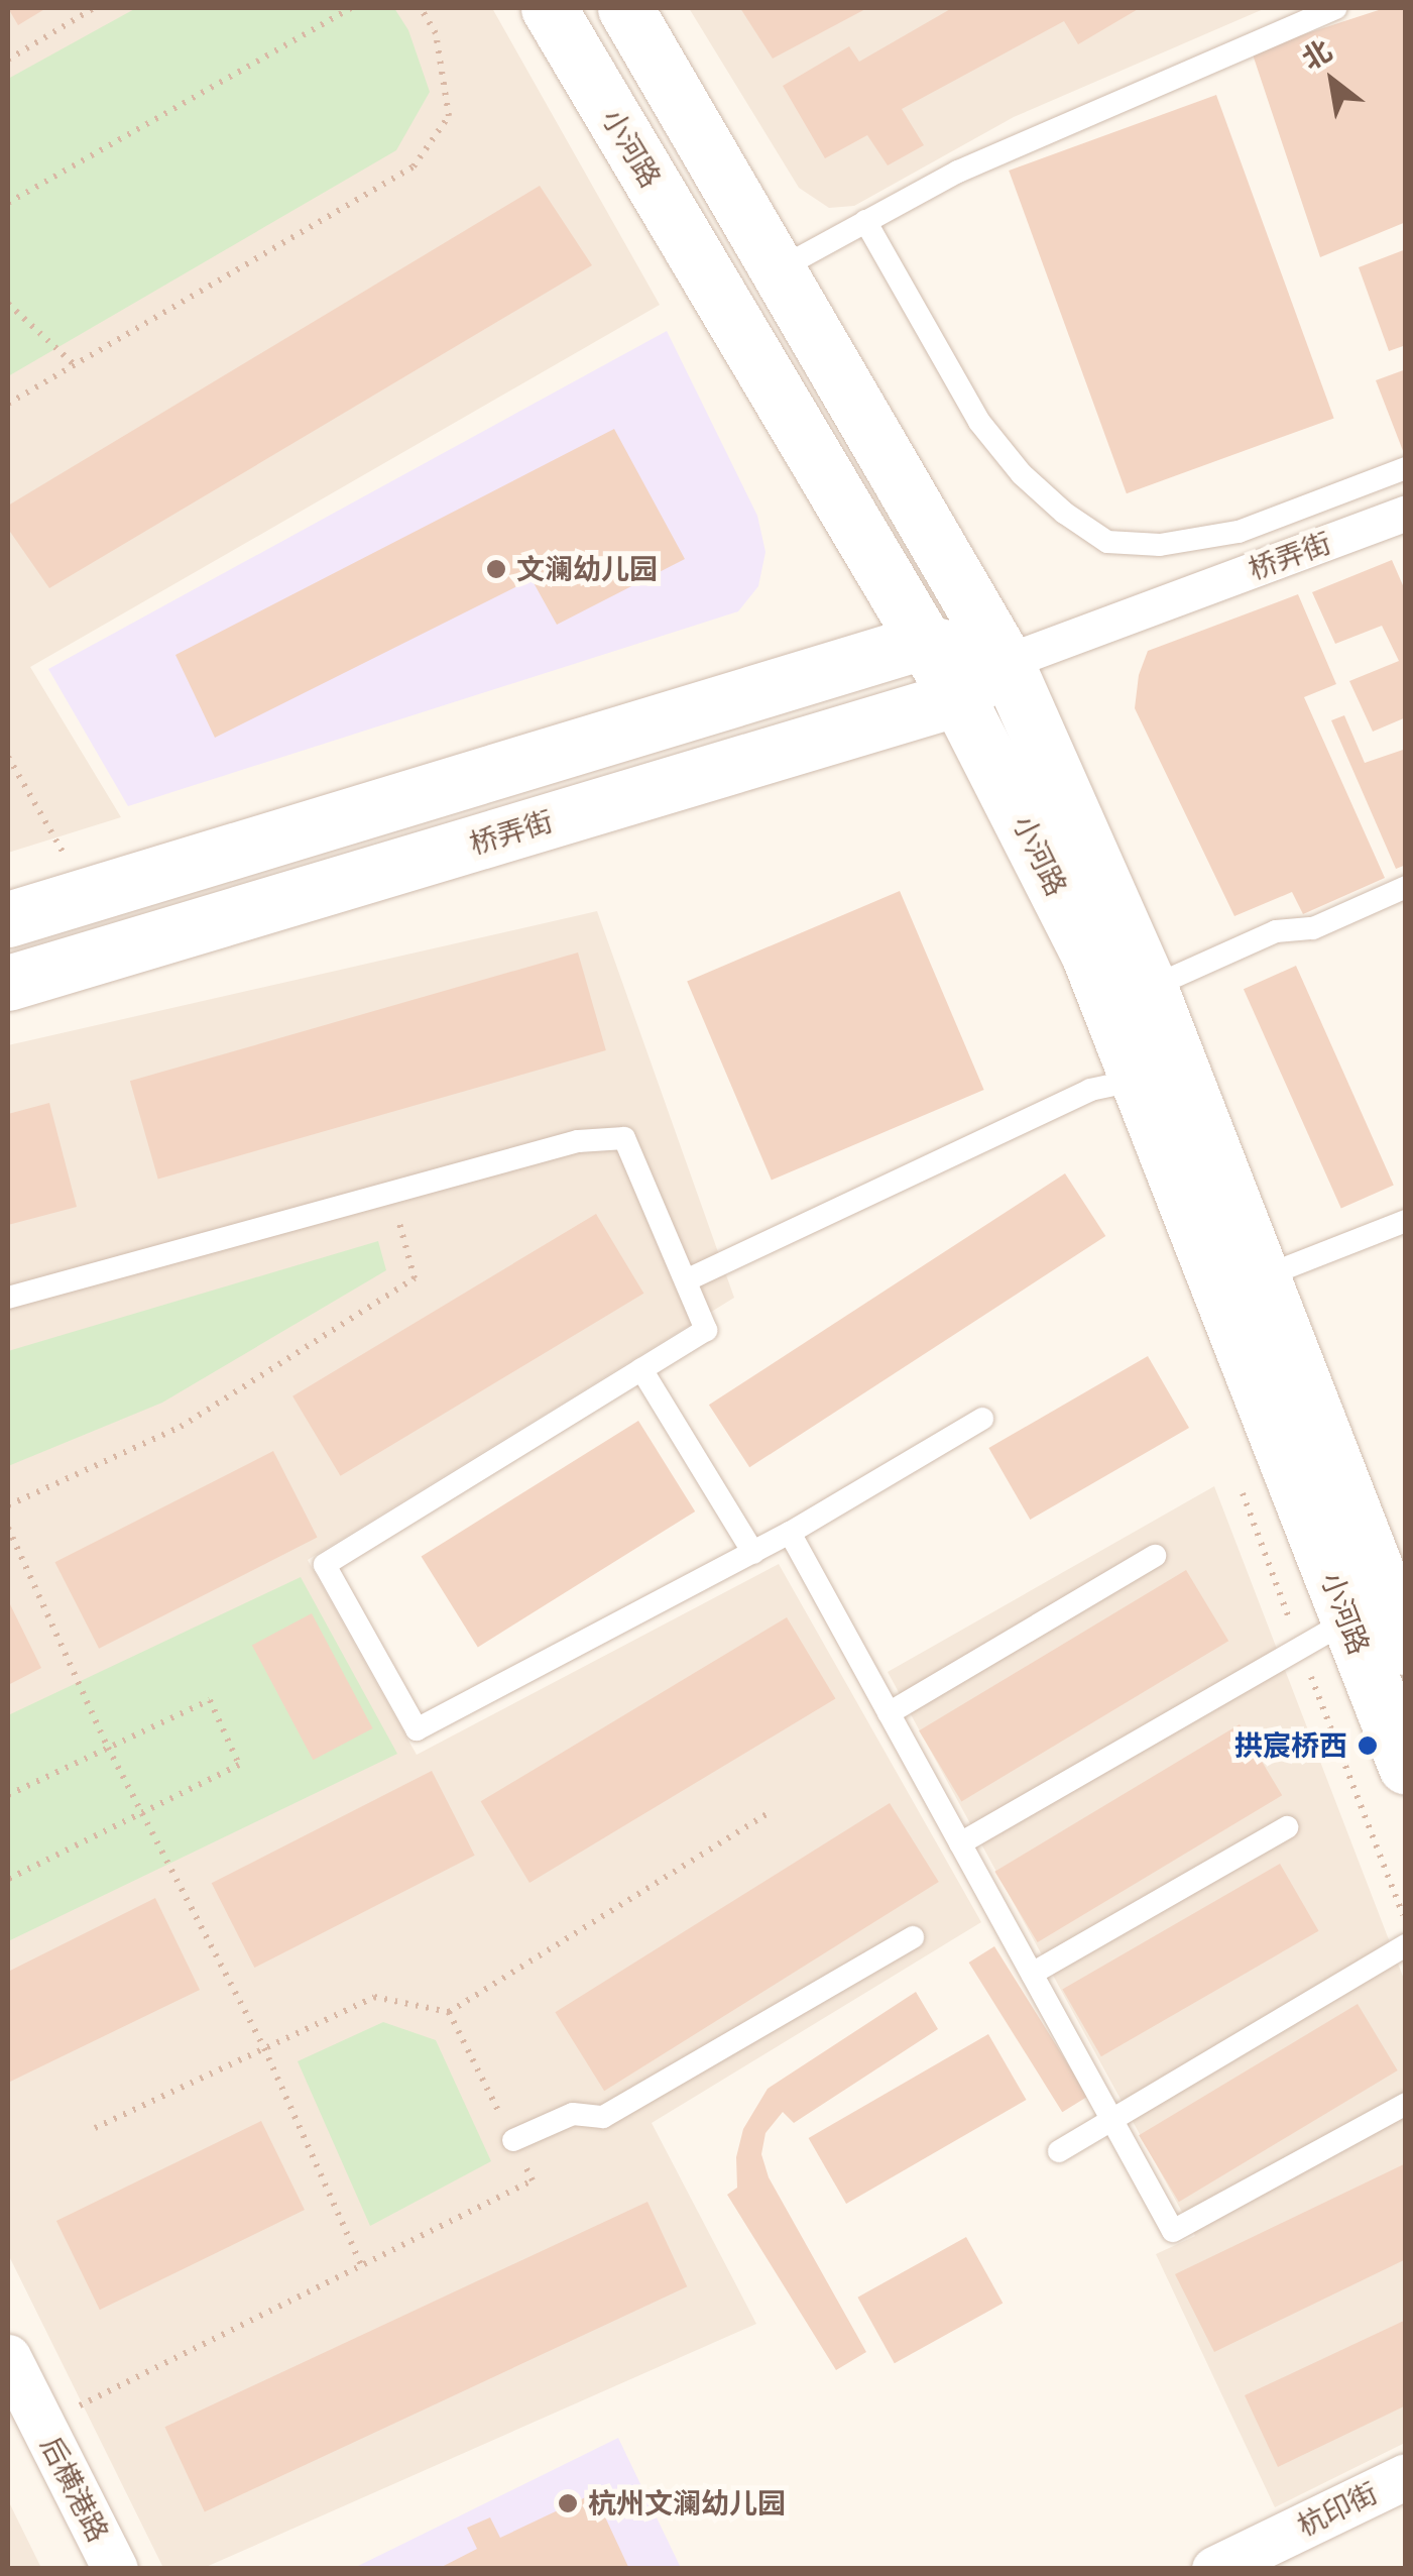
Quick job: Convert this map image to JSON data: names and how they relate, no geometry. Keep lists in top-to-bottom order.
{
  "streets": {
    "main road": ["小河路", "桥弄街"],
    "street": ["后横港路", "杭印街"]
  },
  "crossings": [
    ["小河路", "桥弄街"]
  ],
  "places": ["文澜幼儿园", "拱宸桥西", "杭州文澜幼儿园"],
  "north": "top left"
}
